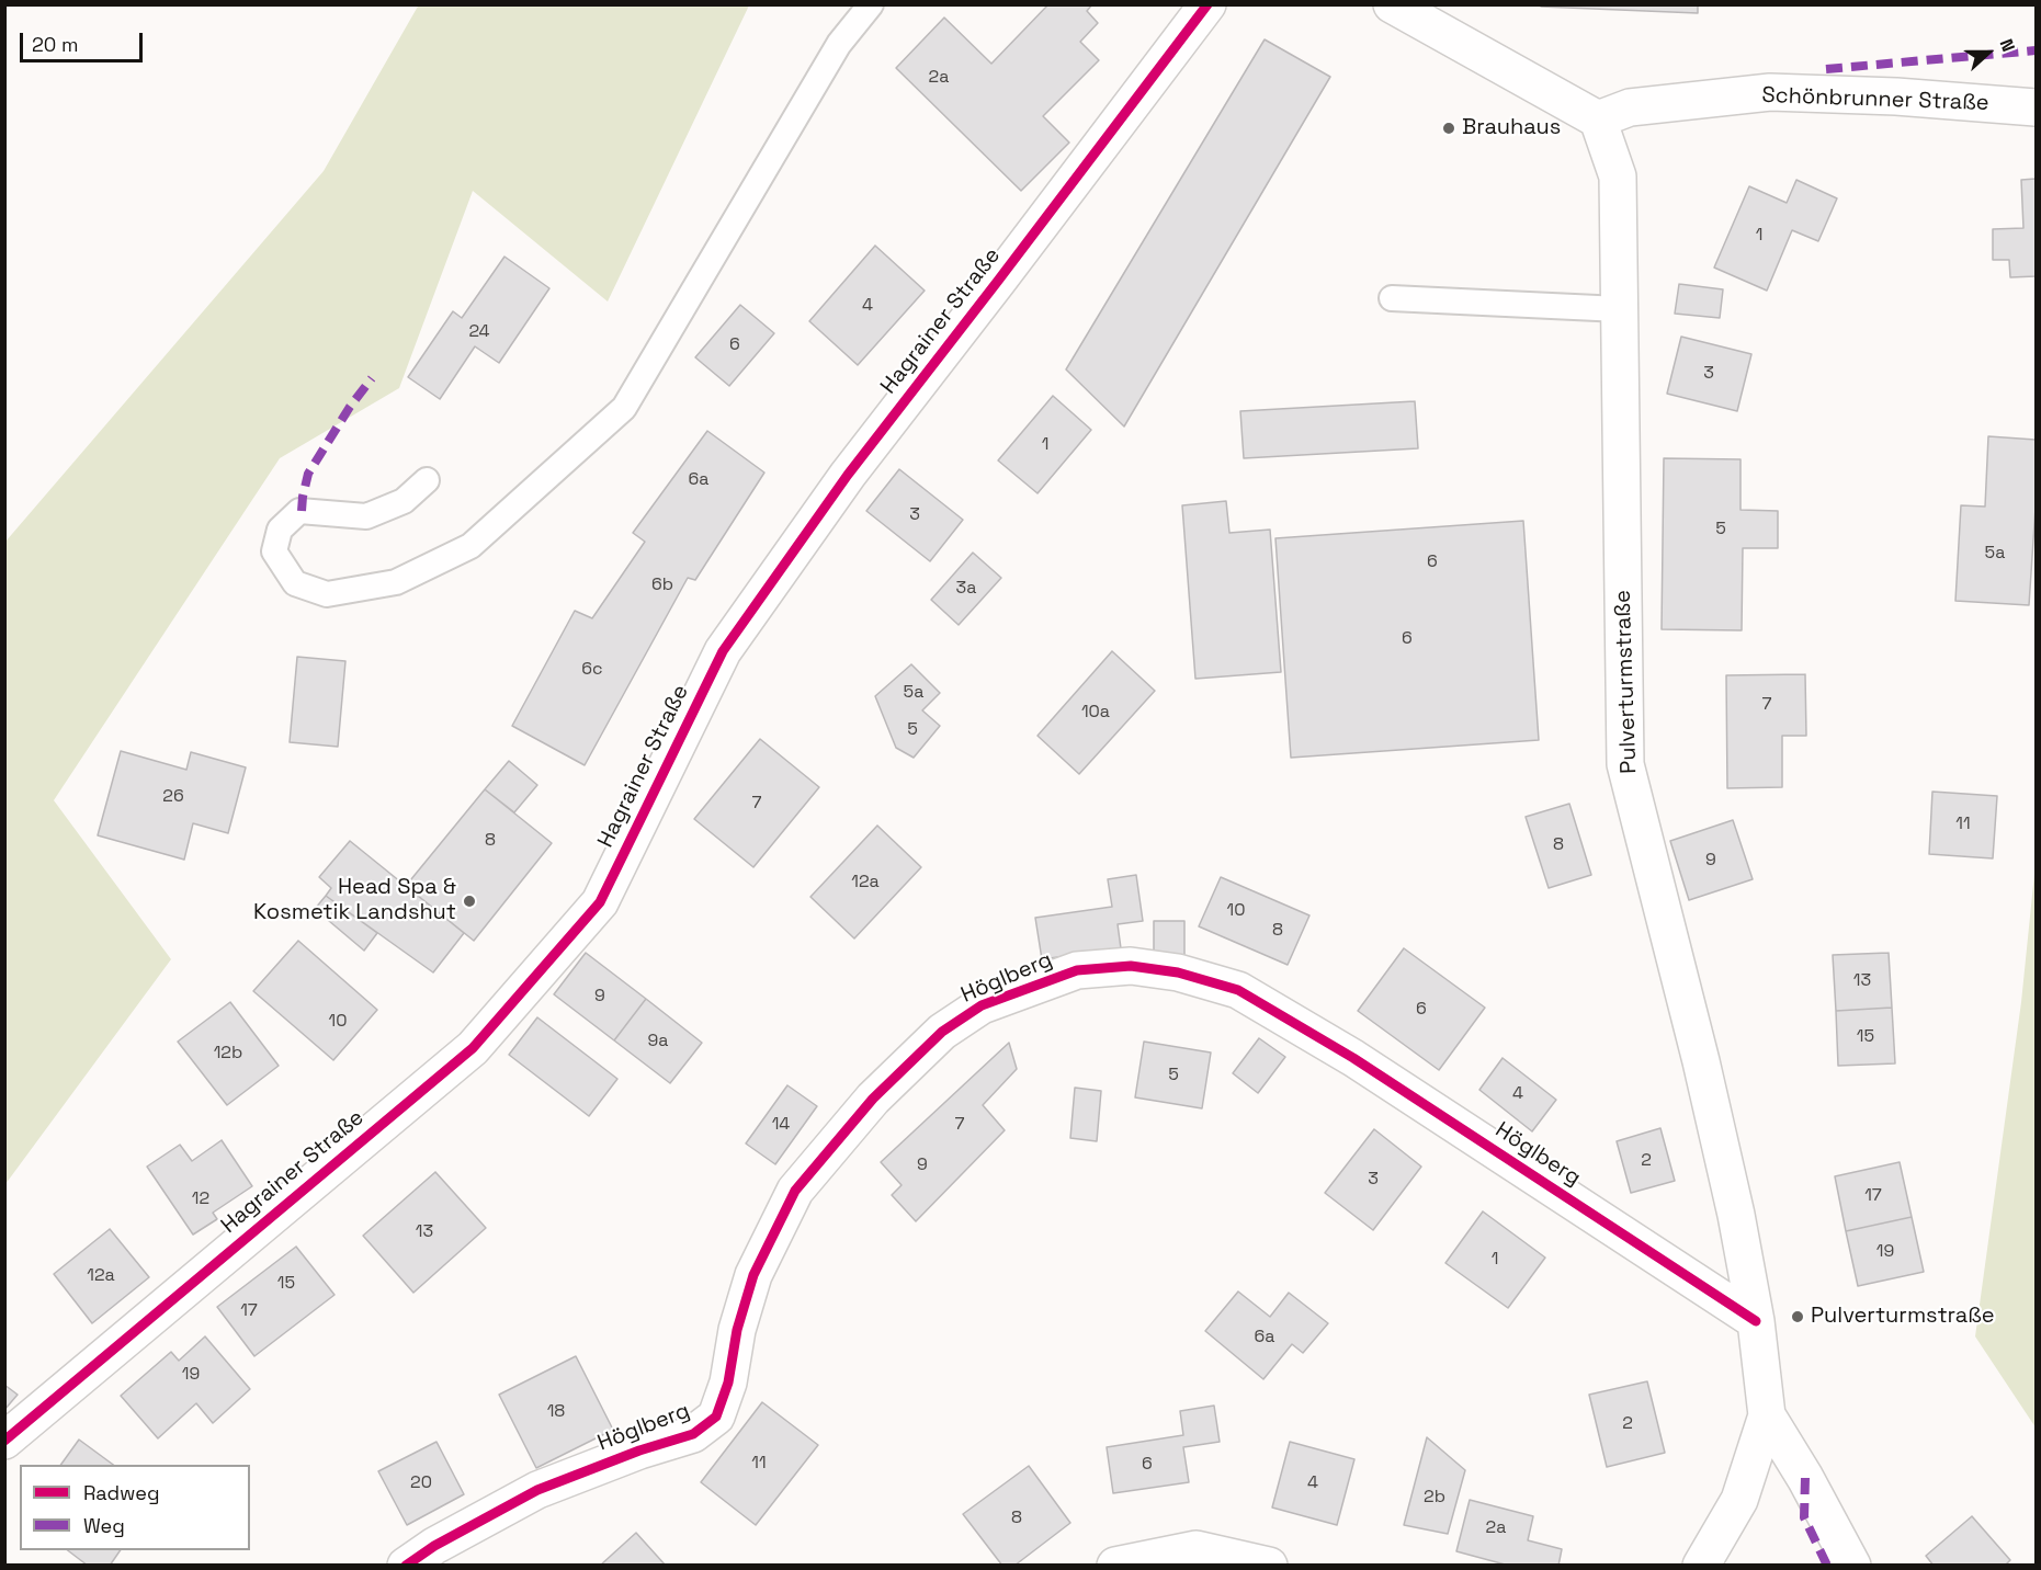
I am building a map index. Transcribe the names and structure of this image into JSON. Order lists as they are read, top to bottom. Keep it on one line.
{"streets":{"street":["Schönbrunner Straße","Hagrainer Straße","Pulverturmstraße","Höglberg"]},"crossings":[["Schönbrunner Straße","Pulverturmstraße"],["Pulverturmstraße","Höglberg"]],"places":["Brauhaus","Head Spa & Kosmetik Landshut","Pulverturmstraße"],"house_numbers":["2a","1","4","24","6","3","1","6a","3","5","5a","6","6b","3a","6","6c","5a","7","10a","5","26","7","11","8","8","9","12a","10","8","13","9","6","10","15","9a","12b","5","4","14","7","2","9","3","17","12","13","19","1","12a","15","17","6a","19","18","2","11","6","20","4","2b","8","2a"],"legend":["Radweg","Weg"],"scale_bar":"20 m","north":"right"}
